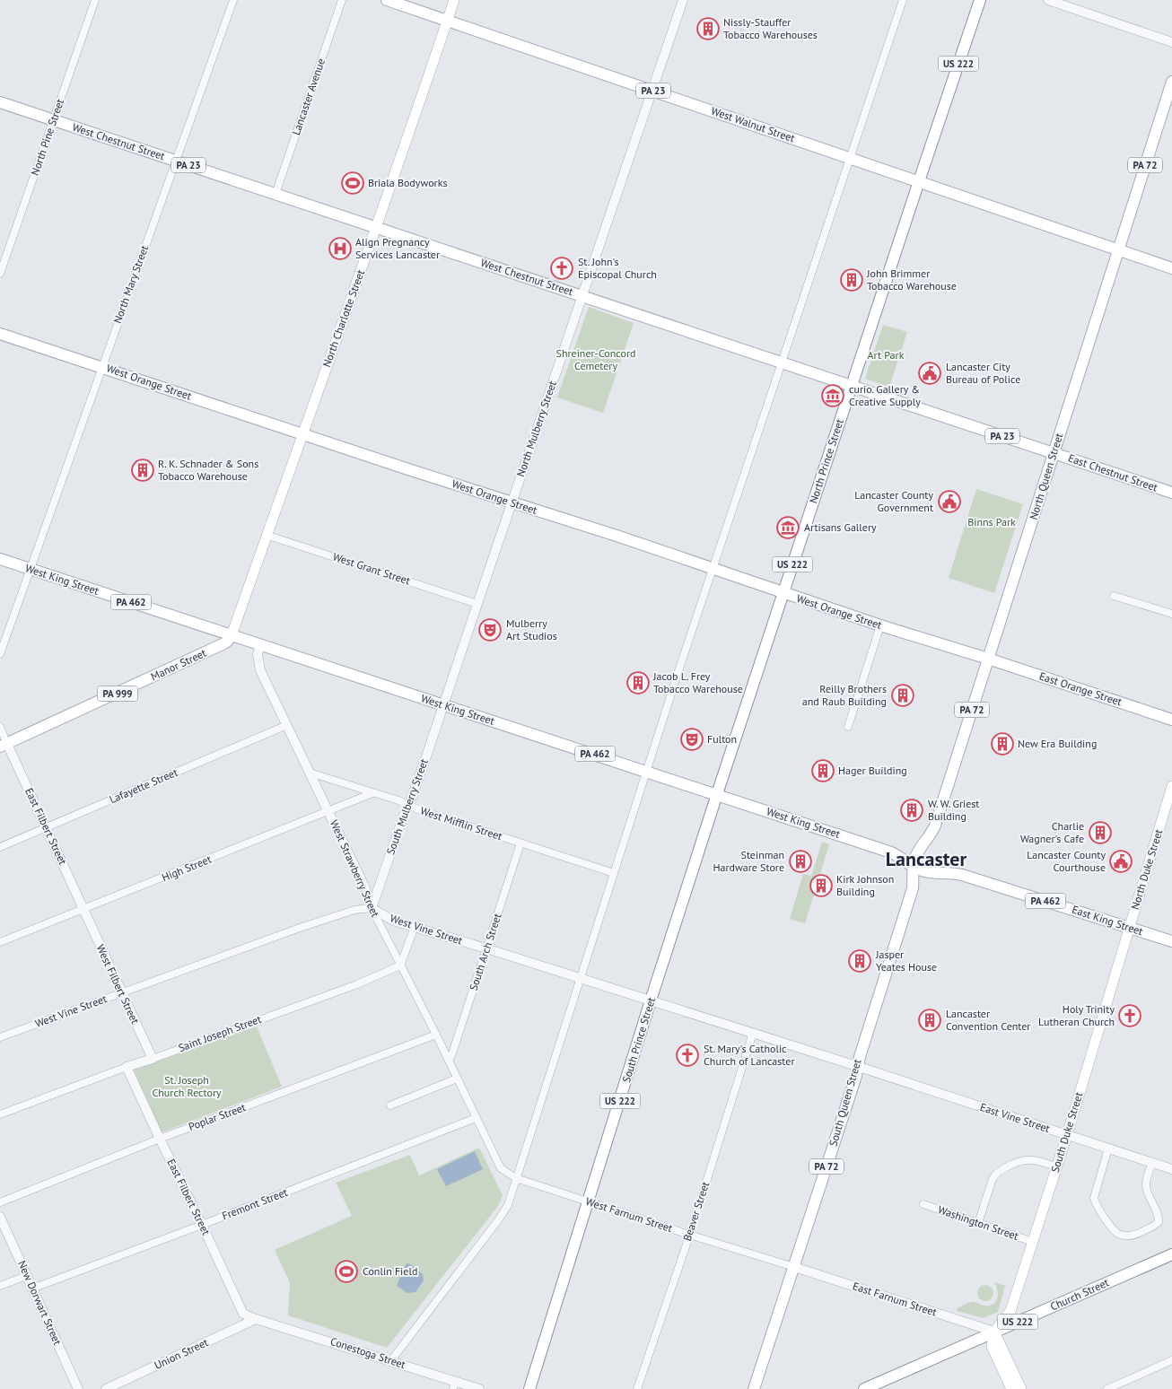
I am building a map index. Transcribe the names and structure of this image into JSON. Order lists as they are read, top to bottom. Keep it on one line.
{"streets":{"main road":["US 222","PA 23","West Walnut Street","West Chestnut Street","PA 72","North Charlotte Street","West Orange Street","North Prince Street","East Chestnut Street","North Queen Street","West King Street","PA 462","Manor Street","East Orange Street","PA 999","North Duke Street","East King Street","South Prince Street","South Queen Street","South Duke Street","Church Street"],"street":["Lancaster Avenue","North Pine Street","North Mary Street","North Mulberry Street","West Grant Street","Lafayette Street","South Mulberry Street","West Mifflin Street","East Filbert Street","High Street","West Strawberry Street","West Vine Street","South Arch Street","West Filbert Street","Saint Joseph Street","Poplar Street","East Vine Street","Fremont Street","Beaver Street","West Farnum Street","Washington Street","East Farnum Street","New Dorwart Street","Conestoga Street","Union Street"]},"crossings":[["PA 23","West Walnut Street"],["PA 23","North Queen Street"],["Lancaster Avenue","West Chestnut Street"],["West Walnut Street","North Charlotte Street"],["West Walnut Street","North Mulberry Street"],["West Walnut Street","North Prince Street"],["West Walnut Street","North Queen Street"],["North Pine Street","West Chestnut Street"],["West Chestnut Street","North Mary Street"],["West Chestnut Street","North Charlotte Street"],["West Chestnut Street","North Mulberry Street"],["West Chestnut Street","North Prince Street"],["West Chestnut Street","East Chestnut Street"],["West Chestnut Street","North Queen Street"],["North Mary Street","West Orange Street"],["North Mary Street","West King Street"],["North Charlotte Street","West Orange Street"],["North Charlotte Street","West Grant Street"],["North Charlotte Street","West King Street"],["North Charlotte Street","Manor Street"],["West Orange Street","North Mulberry Street"],["West Orange Street","North Prince Street"],["West Orange Street","North Queen Street"],["West Orange Street","East Orange Street"],["North Mulberry Street","West Grant Street"],["North Mulberry Street","West King Street"],["North Mulberry Street","South Mulberry Street"],["North Prince Street","West King Street"],["North Prince Street","South Prince Street"],["East Chestnut Street","North Queen Street"],["North Queen Street","West King Street"],["North Queen Street","East Orange Street"],["North Queen Street","East King Street"],["North Queen Street","South Queen Street"],["West King Street","Manor Street"],["West King Street","South Mulberry Street"],["West King Street","West Strawberry Street"],["West King Street","East King Street"],["West King Street","South Prince Street"],["West King Street","South Queen Street"],["Manor Street","East Filbert Street"],["Lafayette Street","East Filbert Street"],["Lafayette Street","West Strawberry Street"],["South Mulberry Street","West Mifflin Street"],["South Mulberry Street","West Strawberry Street"],["South Mulberry Street","West Vine Street"],["West Mifflin Street","High Street"],["West Mifflin Street","West Strawberry Street"],["West Mifflin Street","South Arch Street"],["East Filbert Street","High Street"],["East Filbert Street","West Filbert Street"],["East Filbert Street","Saint Joseph Street"],["East Filbert Street","Poplar Street"],["East Filbert Street","Fremont Street"],["East Filbert Street","Conestoga Street"],["East Filbert Street","Union Street"],["High Street","West Strawberry Street"],["High Street","West Filbert Street"],["West Strawberry Street","West Vine Street"],["West Strawberry Street","South Arch Street"],["West Strawberry Street","Saint Joseph Street"],["West Strawberry Street","Poplar Street"],["West Strawberry Street","Fremont Street"],["West Strawberry Street","West Farnum Street"],["North Duke Street","East King Street"],["North Duke Street","South Duke Street"],["East King Street","South Queen Street"],["East King Street","South Duke Street"],["West Vine Street","South Arch Street"],["West Vine Street","West Filbert Street"],["West Vine Street","South Prince Street"],["West Vine Street","South Queen Street"],["West Vine Street","East Vine Street"],["West Vine Street","Beaver Street"],["West Filbert Street","Saint Joseph Street"],["South Prince Street","West Farnum Street"],["South Queen Street","East Vine Street"],["South Queen Street","West Farnum Street"],["South Queen Street","East Farnum Street"],["East Vine Street","South Duke Street"],["South Duke Street","Washington Street"],["South Duke Street","Church Street"],["South Duke Street","East Farnum Street"],["Fremont Street","New Dorwart Street"],["Beaver Street","West Farnum Street"],["West Farnum Street","East Farnum Street"],["Church Street","East Farnum Street"],["Conestoga Street","Union Street"]],"districts":["Lancaster"],"parks":["Shreiner-Concord Cemetery","Art Park","Binns Park","St. Joseph Church Rectory"],"places":{"building":["Nissly-Stauffer Tobacco Warehouses","John Brimmer Tobacco Warehouse","R. K. Schnader & Sons Tobacco Warehouse","Jacob L. Frey Tobacco Warehouse","Reilly Brothers and Raub Building","New Era Building","Hager Building","W. W. Griest Building","Charlie Wagner's Cafe","Steinman Hardware Store","Kirk Johnson Building","Jasper Yeates House","Lancaster Convention Center"],"sports":["Briala Bodyworks","Conlin Field"],"hospital":["Align Pregnancy Services Lancaster"],"church":["St. John's Episcopal Church","Holy Trinity Lutheran Church","St. Mary's Catholic Church of Lancaster"],"public building":["Lancaster City Bureau of Police","Lancaster County Government","Lancaster County Courthouse"],"museum":["curio. Gallery & Creative Supply","Artisans Gallery"],"theatre":["Mulberry Art Studios","Fulton"]}}
